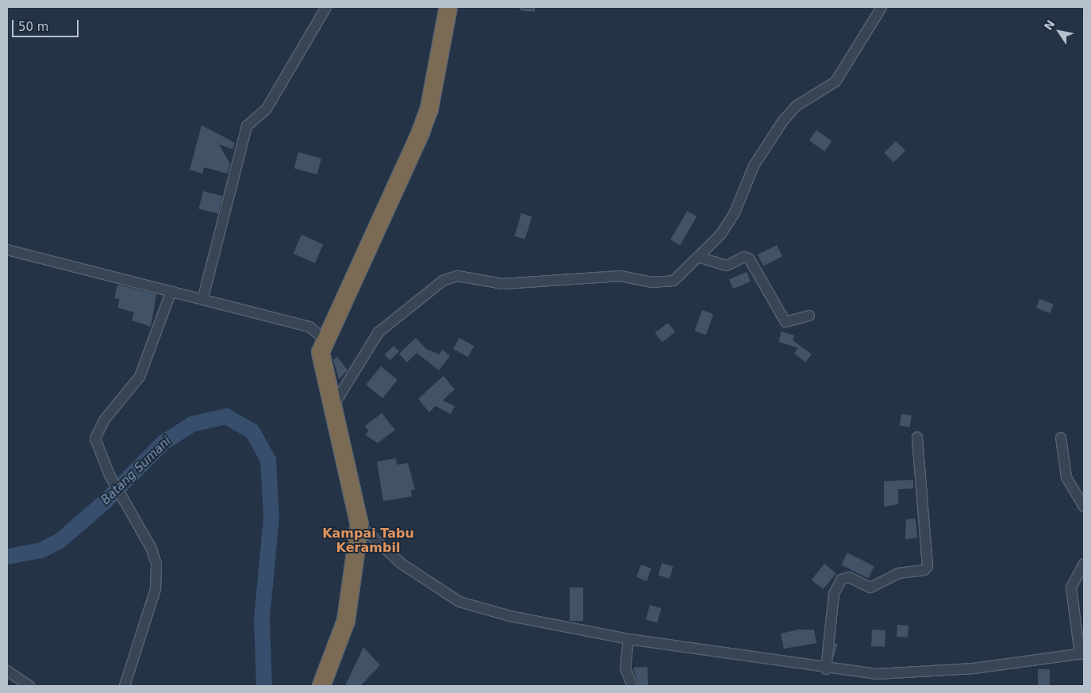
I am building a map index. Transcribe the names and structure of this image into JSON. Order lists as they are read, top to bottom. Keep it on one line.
{"districts":["Kampai Tabu Kerambil"],"water":["Batang Sumani"],"scale_bar":"50 m","north":"top left"}
